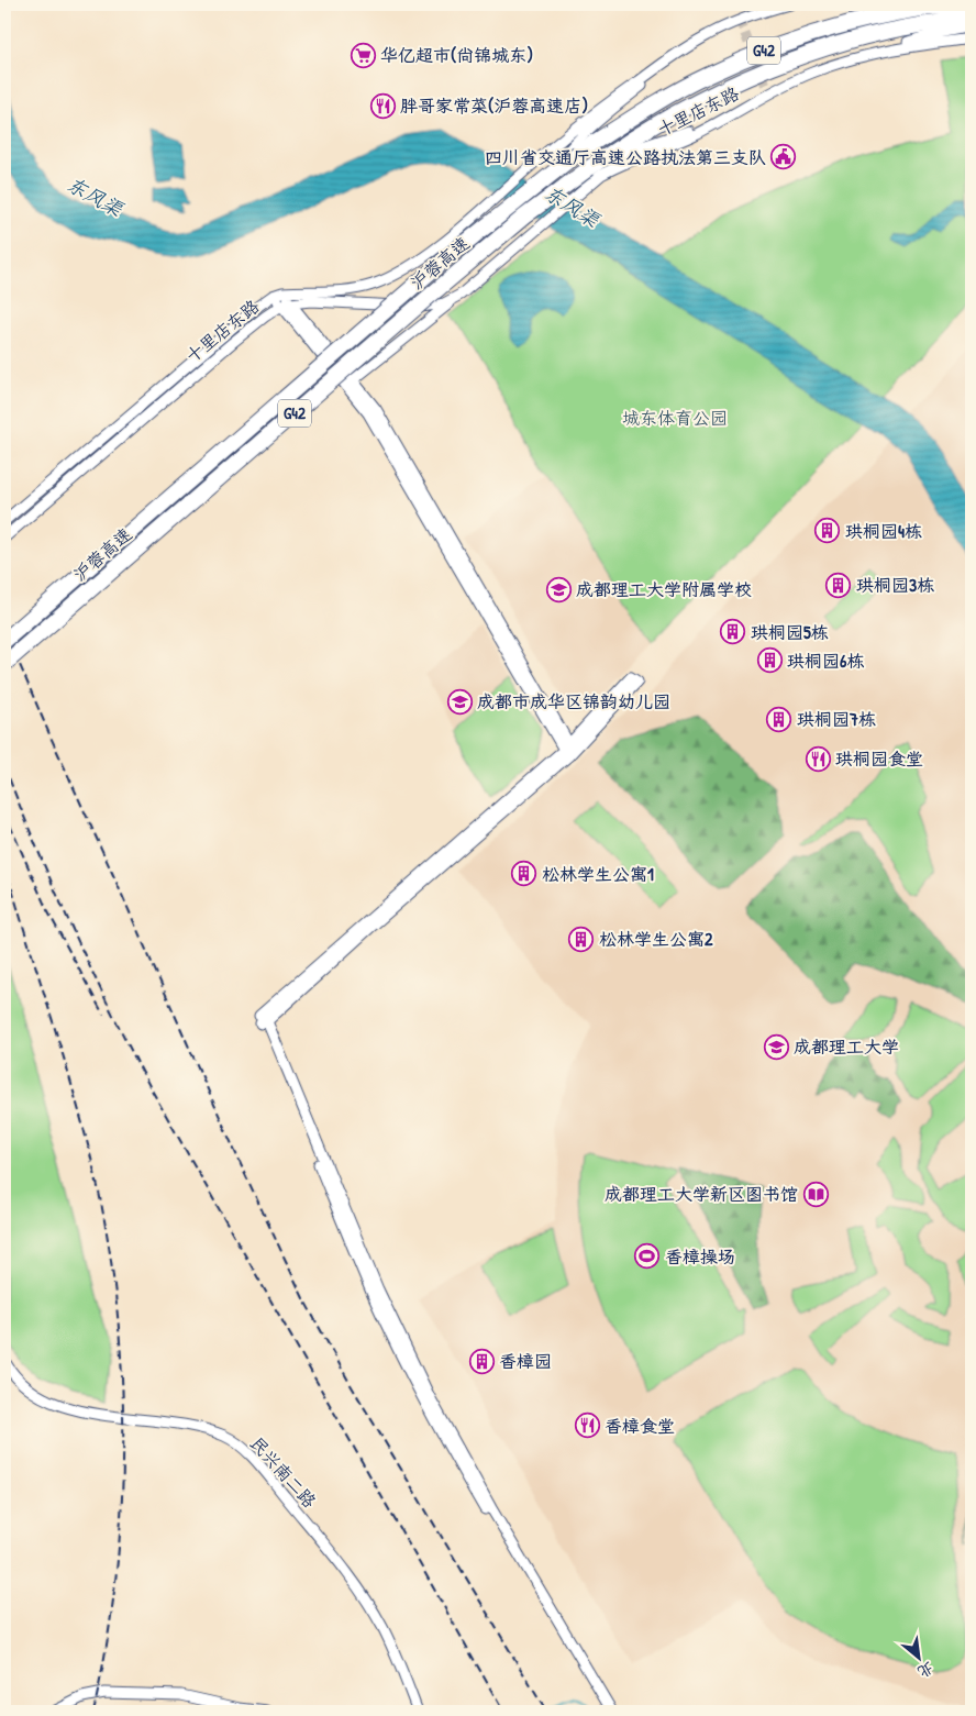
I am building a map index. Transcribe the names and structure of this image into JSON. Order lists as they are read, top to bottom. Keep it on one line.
{"streets":{"highway":["G42","沪蓉高速"],"street":["十里店东路","民兴南二路"]},"water":["东风渠"],"parks":["城东体育公园"],"places":{"supermarket":["华亿超市(尚锦城东)"],"restaurant":["胖哥家常菜(沪蓉高速店)","珙桐园食堂","香樟食堂"],"public building":["四川省交通厅高速公路执法第三支队"],"building":["珙桐园4栋","珙桐园3栋","珙桐园5栋","珙桐园6栋","珙桐园7栋","松林学生公寓1","松林学生公寓2","香樟园"],"school or university":["成都理工大学附属学校","成都市成华区锦韵幼儿园","成都理工大学"],"library":["成都理工大学新区图书馆"],"sports":["香樟操场"]},"north":"bottom right"}
